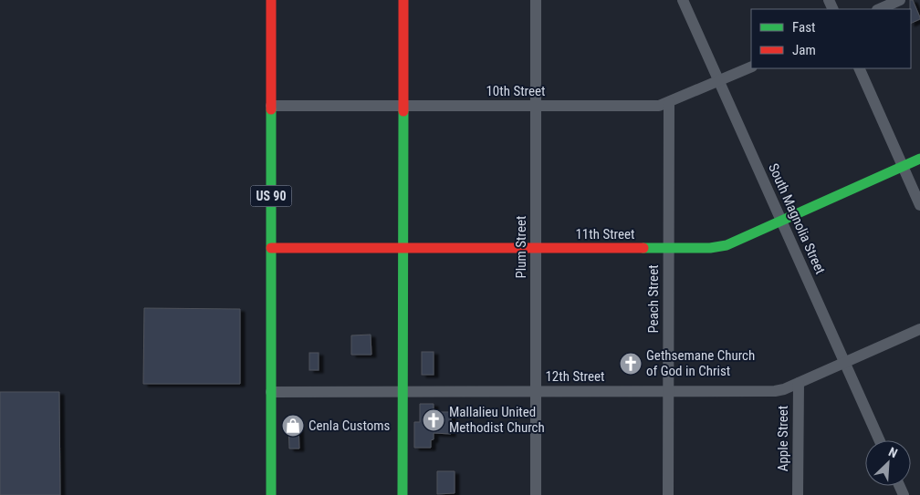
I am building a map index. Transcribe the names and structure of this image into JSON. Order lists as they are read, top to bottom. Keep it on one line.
{"streets":{"main road":["US 90","11th Street"],"street":["10th Street","South Magnolia Street","Plum Street","Peach Street","12th Street","Apple Street"]},"crossings":[["10th Street","US 90"],["10th Street","South Magnolia Street"],["10th Street","Plum Street"],["10th Street","Peach Street"],["US 90","11th Street"],["US 90","12th Street"],["South Magnolia Street","11th Street"],["South Magnolia Street","12th Street"],["11th Street","Plum Street"],["11th Street","Peach Street"],["Plum Street","12th Street"],["Peach Street","12th Street"],["12th Street","Apple Street"]],"places":{"church":["Gethsemane Church of God in Christ","Mallalieu United Methodist Church"],"shop":["Cenla Customs"]},"legend":["Fast","Jam"],"north":"top right"}
